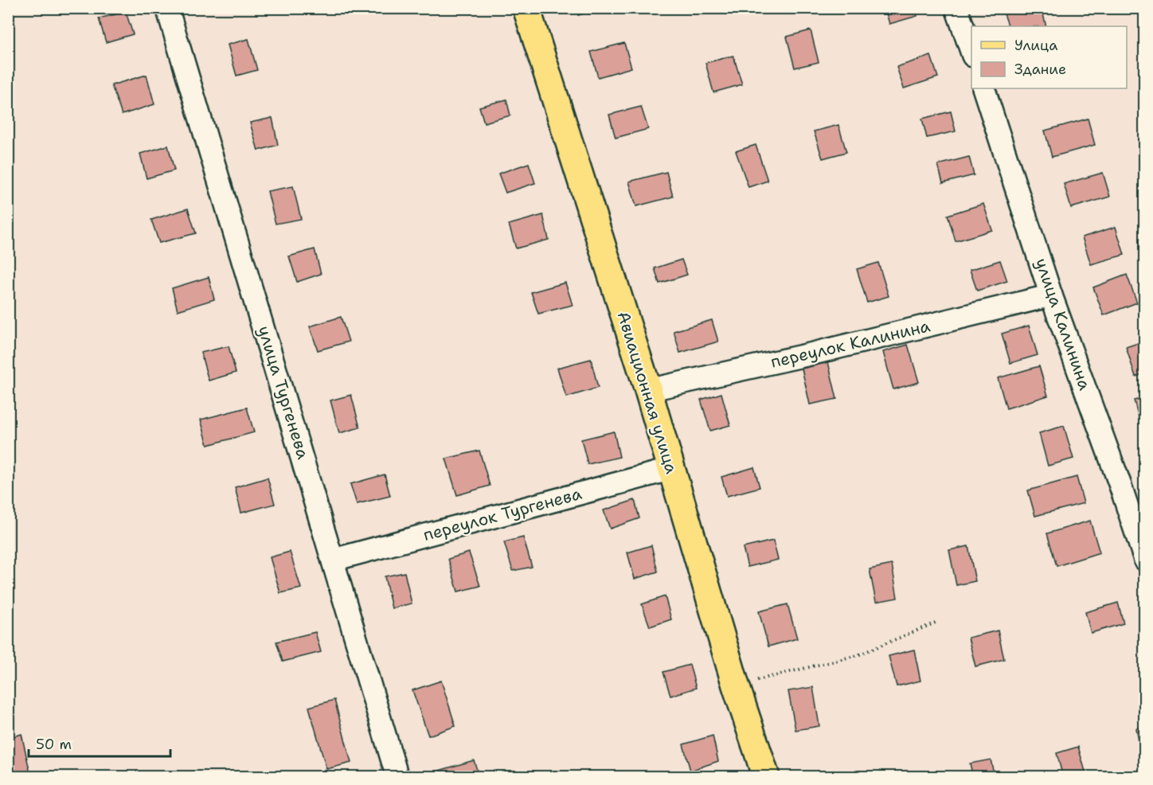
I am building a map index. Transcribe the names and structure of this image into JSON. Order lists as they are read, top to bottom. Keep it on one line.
{"streets":{"main road":["Авиационная улица"],"street":["улица Калинина","переулок Калинина","улица Тургенева","переулок Тургенева"]},"crossings":[["улица Калинина","переулок Калинина"],["переулок Калинина","Авиационная улица"],["улица Тургенева","переулок Тургенева"],["Авиационная улица","переулок Тургенева"]],"legend":["Улица","Здание"],"scale_bar":"50 m"}
